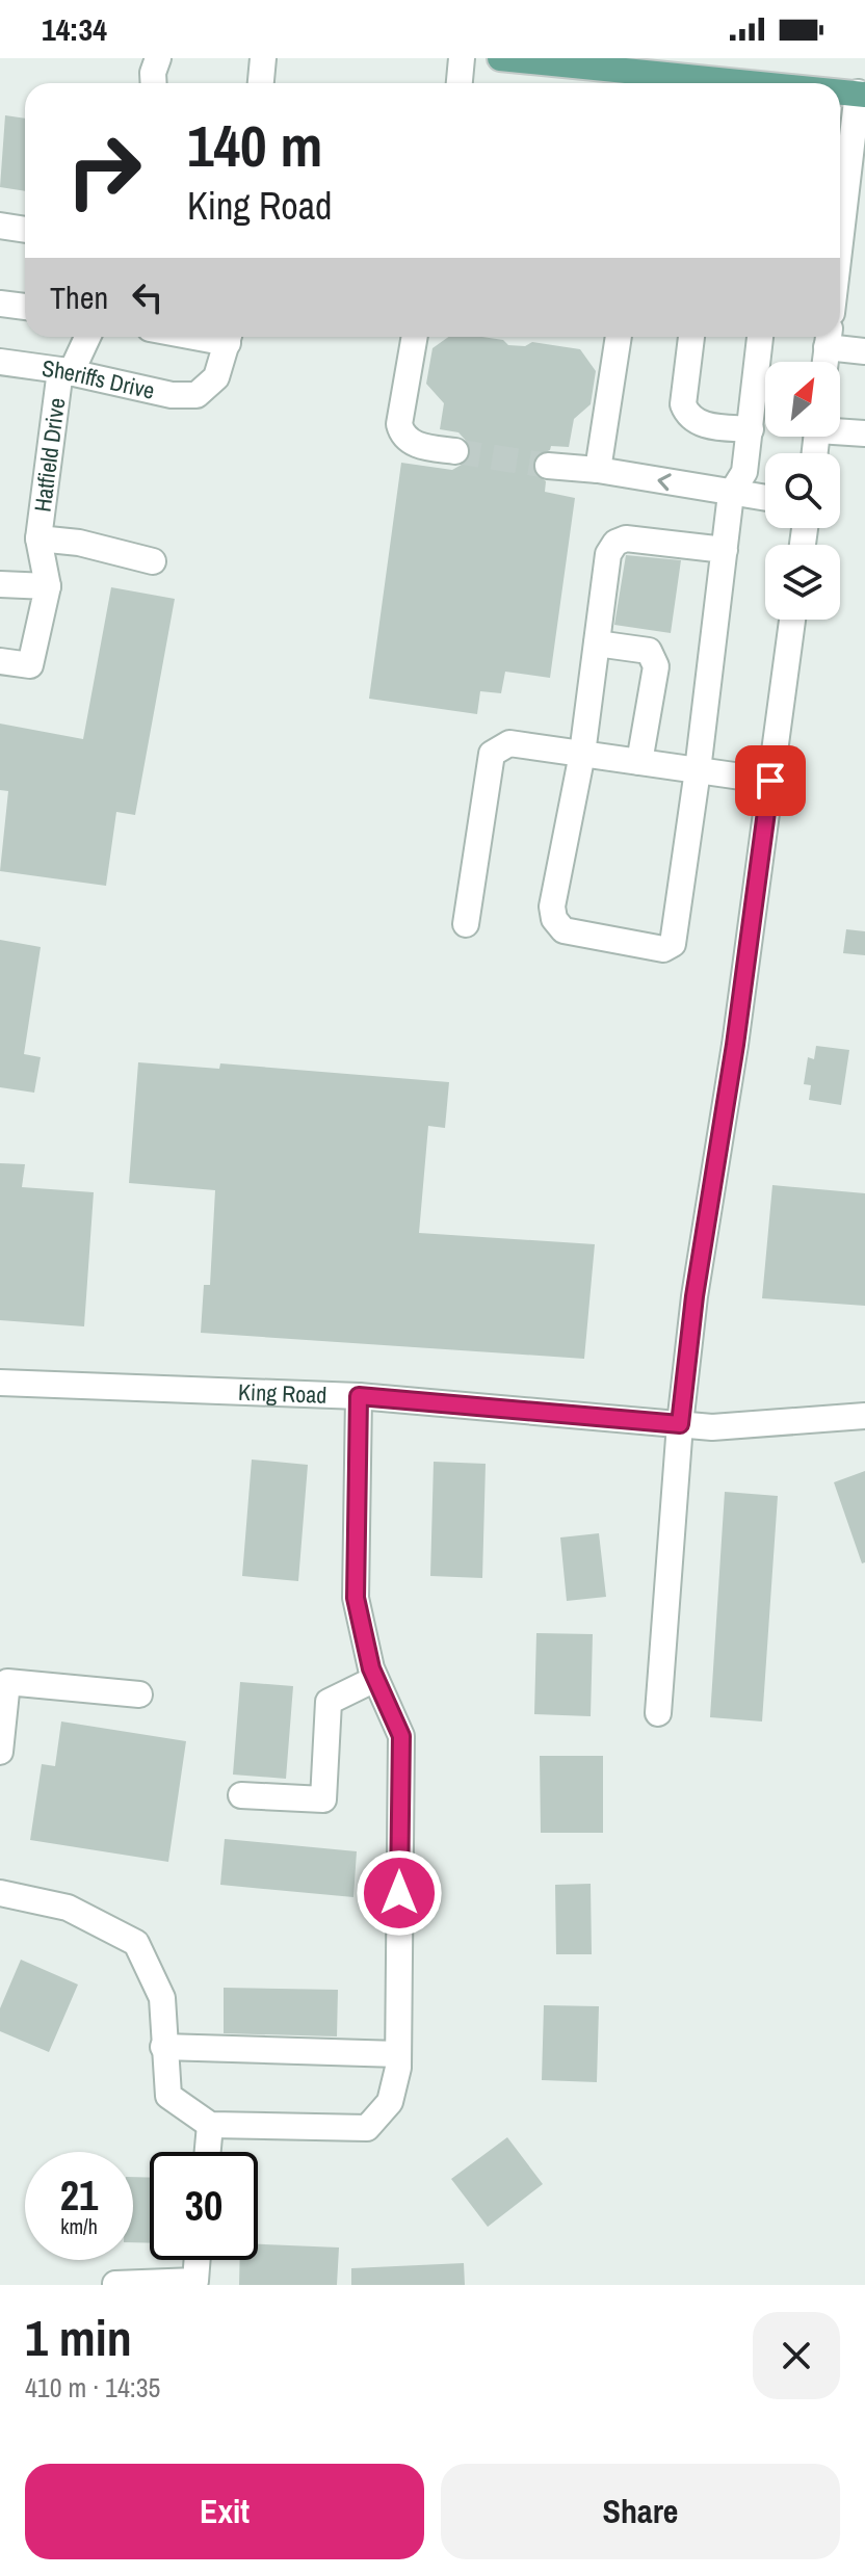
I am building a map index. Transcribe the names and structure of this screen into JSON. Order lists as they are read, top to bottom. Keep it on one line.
{"streets":{"street":["Sheriffs Drive","Hatfield Drive","King Road"]},"crossings":[["Sheriffs Drive","Hatfield Drive"]],"north":"top right","page":{"status":"14:34","turn":["140 m","King Road"],"then":"Then","speed":"21 km/h","limit":"30","heading":["1 min","410 m · 14:35"],"buttons":["Exit","Share"]}}
